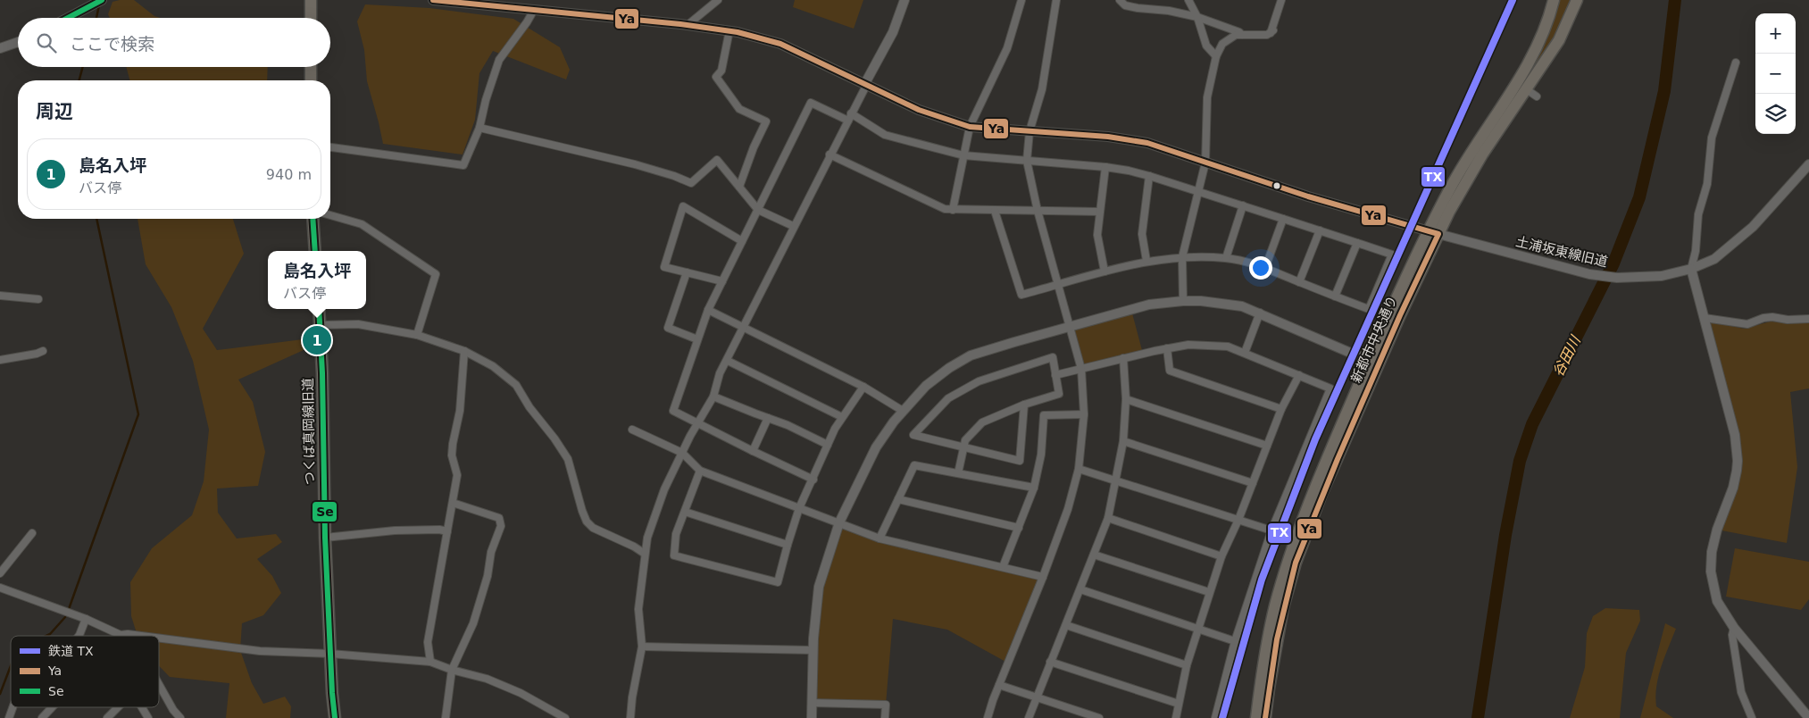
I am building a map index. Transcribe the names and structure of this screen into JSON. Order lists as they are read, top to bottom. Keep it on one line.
{"streets":{"main road":["新都市中央通り","つくば真岡線旧道"],"street":["土浦坂東線旧道"]},"crossings":[["土浦坂東線旧道","新都市中央通り"]],"water":["谷田川"],"lines":["rail line TX","transit line Ya","transit line Se"],"legend":["鉄道 TX","Ya","Se"],"page":{"map_buttons":["+","−"],"search":"ここで検索","heading":"周辺","list":[{"mark":"1","name":"島名入坪","note":"バス停","value":"940 m"}],"popup":["島名入坪","バス停"],"pins":"1"}}
